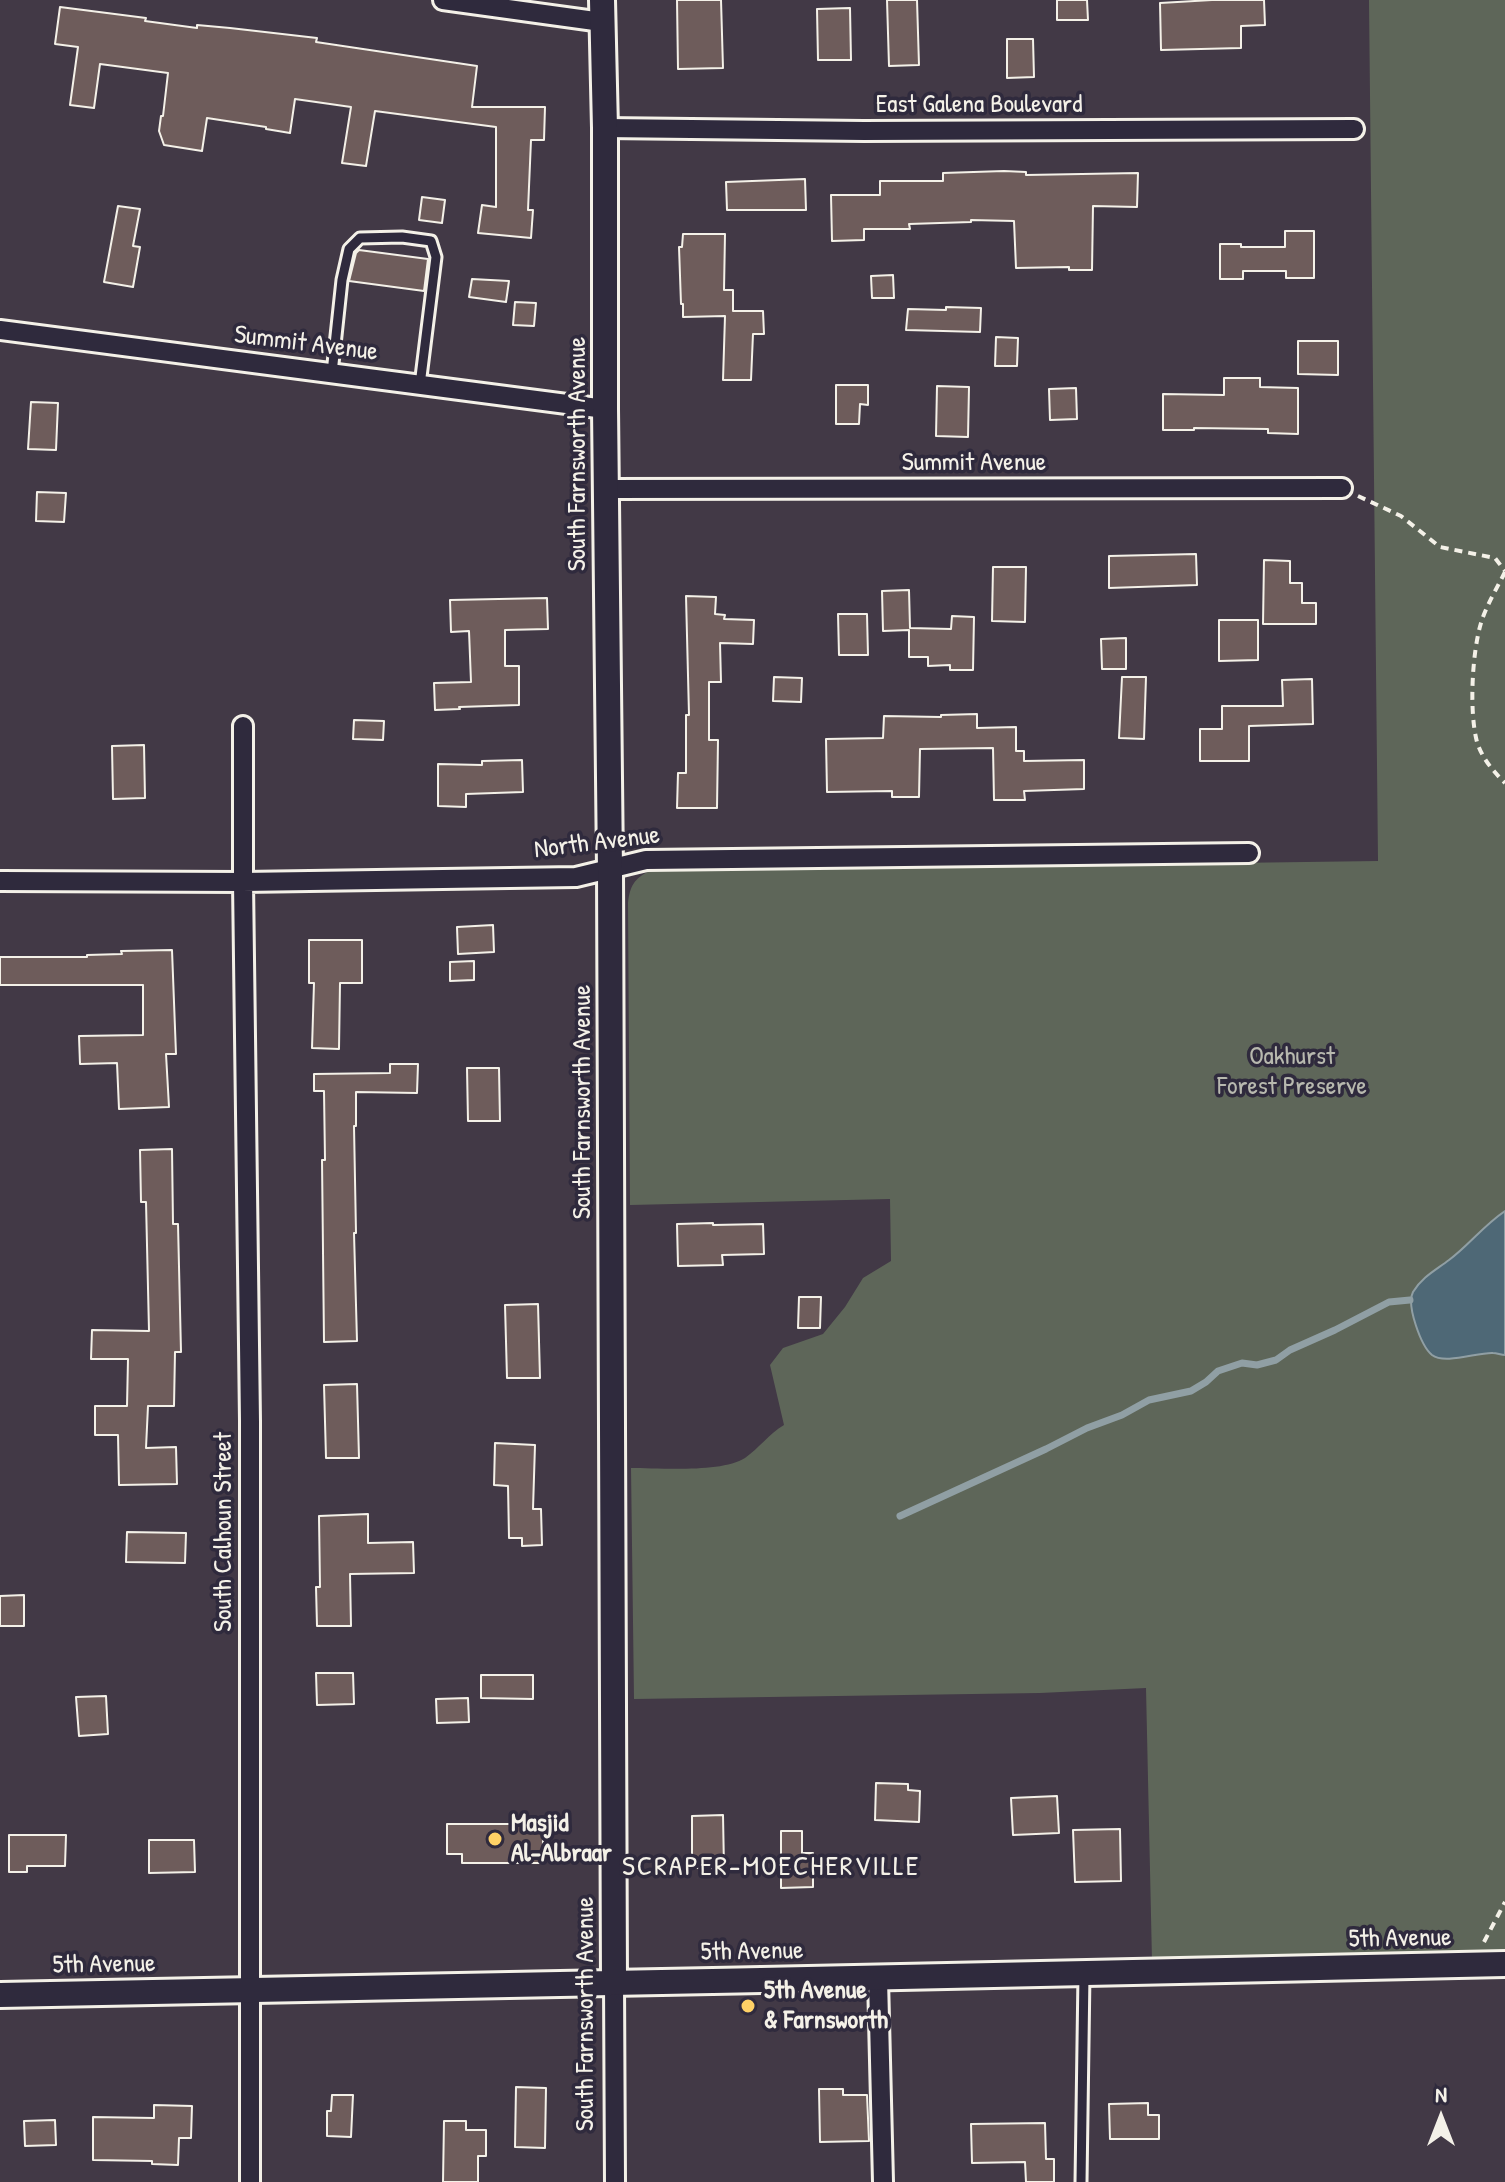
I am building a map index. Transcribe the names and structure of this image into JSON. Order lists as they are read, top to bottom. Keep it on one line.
{"streets":{"street":["East Galena Boulevard","Summit Avenue","South Farnsworth Avenue","North Avenue","South Calhoun Street","5th Avenue"]},"crossings":[["East Galena Boulevard","South Farnsworth Avenue"],["Summit Avenue","South Farnsworth Avenue"],["South Farnsworth Avenue","North Avenue"],["South Farnsworth Avenue","5th Avenue"],["North Avenue","South Calhoun Street"],["South Calhoun Street","5th Avenue"]],"districts":["SCRAPER-MOECHERVILLE"],"parks":["Oakhurst Forest Preserve"],"places":["Masjid Al-Albraar","5th Avenue & Farnsworth"],"north":"top"}
